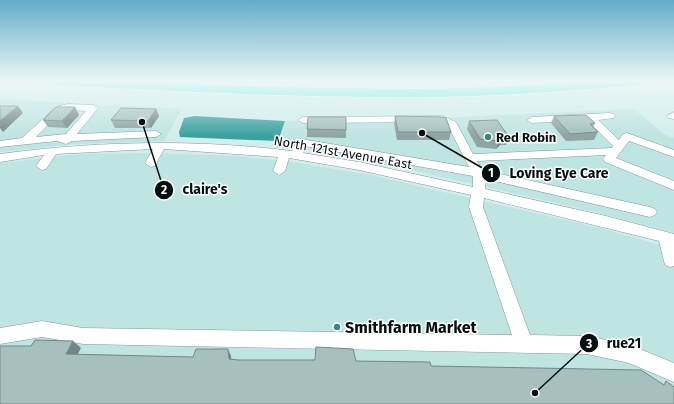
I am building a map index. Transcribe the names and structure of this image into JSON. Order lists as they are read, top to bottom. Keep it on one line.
{"streets":{"street":["North 121st Avenue East"]},"places":["claire's","Loving Eye Care","Red Robin","Smithfarm Market","rue21"]}
